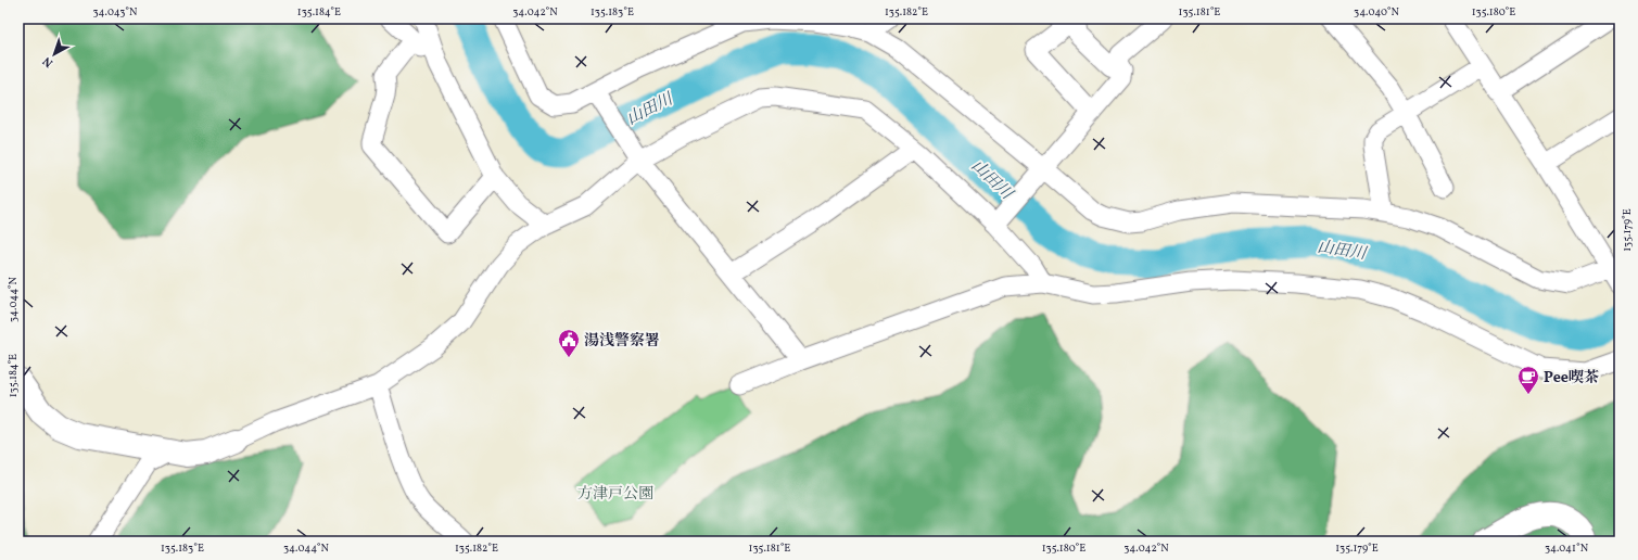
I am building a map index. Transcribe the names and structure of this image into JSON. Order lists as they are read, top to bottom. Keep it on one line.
{"water":["山田川"],"parks":["方津戸公園"],"places":{"public building":["湯浅警察署"],"cafe":["Pee喫茶"]},"north":"bottom left","coordinates":["34.043°N","135.184°E","34.042°N","135.183°E","135.182°E","135.181°E","34.040°N","135.180°E","135.179°E","34.044°N","34.041°N"]}
